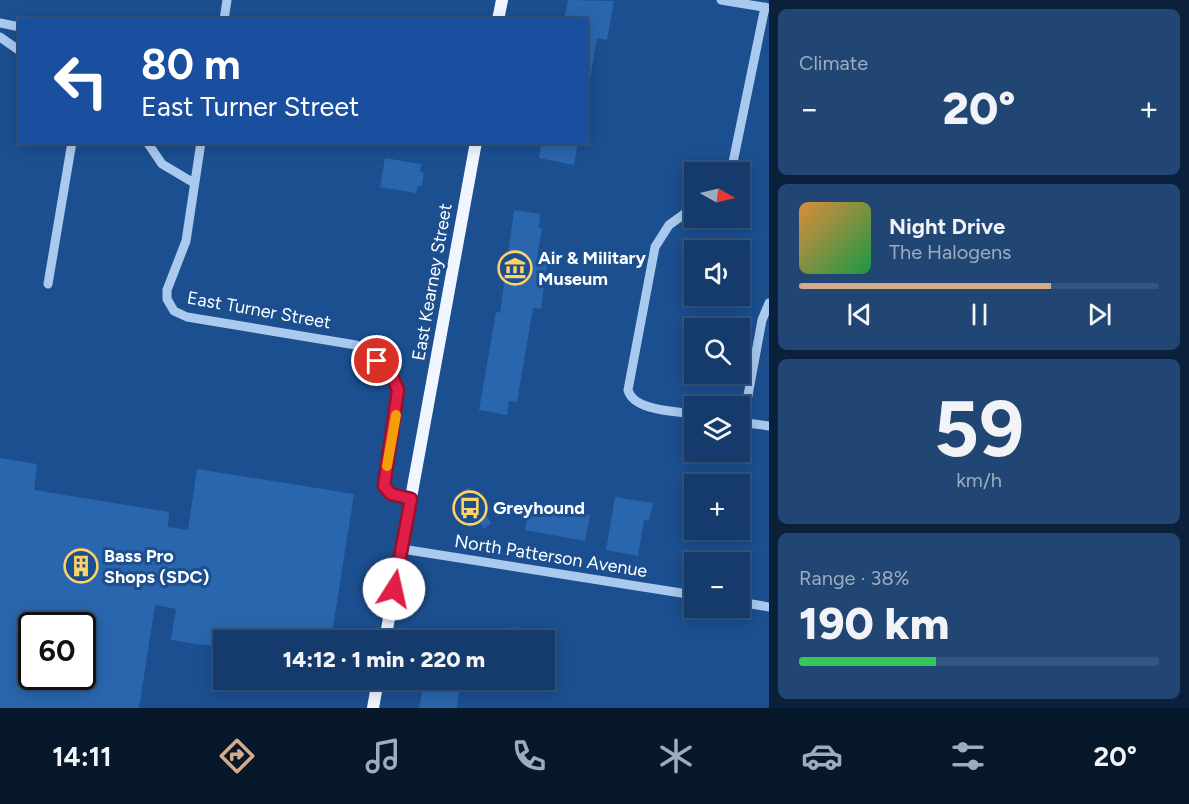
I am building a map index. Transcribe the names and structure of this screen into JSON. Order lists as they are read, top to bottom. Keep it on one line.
{"streets":{"main road":["East Kearney Street"],"street":["East Turner Street","North Patterson Avenue"]},"crossings":[["East Kearney Street","East Turner Street"],["East Kearney Street","North Patterson Avenue"]],"places":{"museum":["Air & Military Museum"],"bus stop":["Greyhound"],"building":["Bass Pro Shops (SDC)"]},"north":"right","page":{"tile":["Climate",["59","km/h"],["Range · 38%","190 km"]],"turn":["80 m","East Turner Street"],"heat":["−","20°","+"],"map_buttons":["+","−"],"song":["Night Drive","The Halogens"],"limit":"60","trip":"14:12 · 1 min · 220 m","tabs":["14:11","20°"]}}
